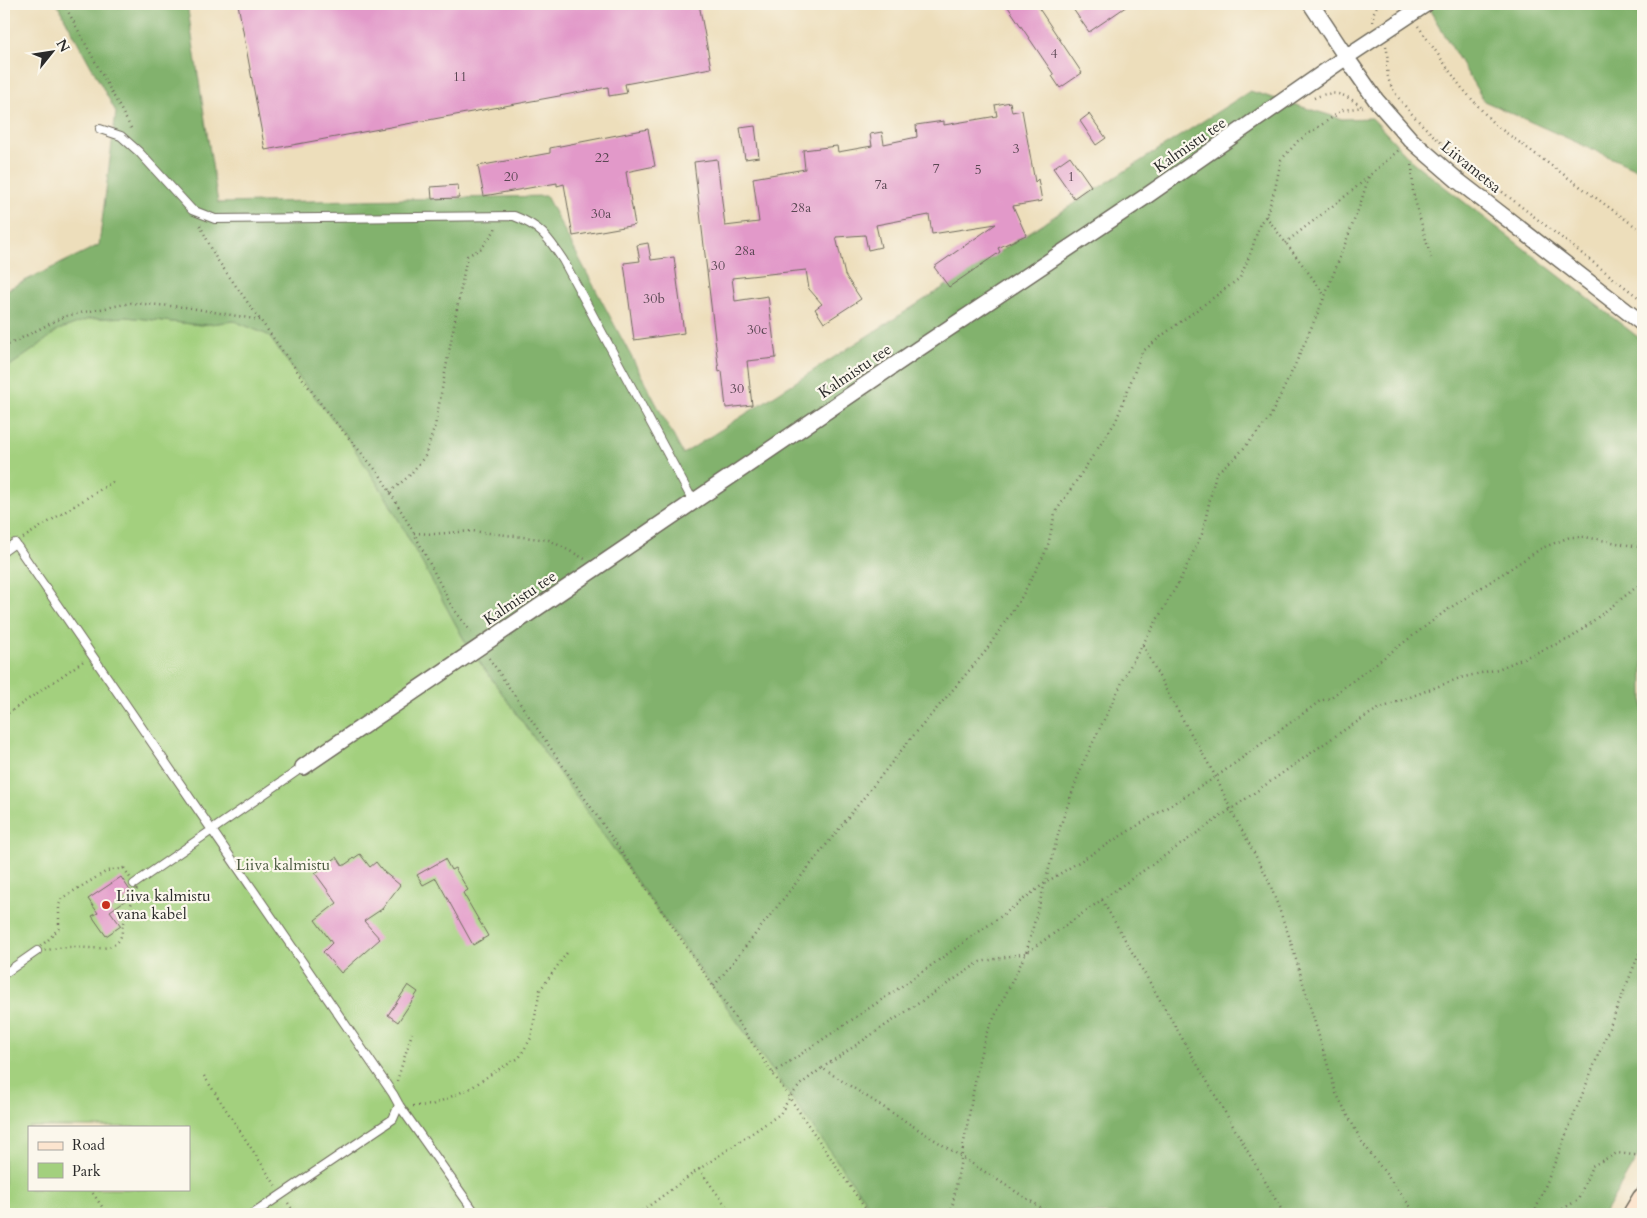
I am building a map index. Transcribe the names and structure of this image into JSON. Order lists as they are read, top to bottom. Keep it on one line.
{"streets":{"street":["Kalmistu tee","Liivametsa"]},"crossings":[["Kalmistu tee","Liivametsa"]],"parks":["Liiva kalmistu"],"places":["Liiva kalmistu vana kabel"],"house_numbers":["4","11","3","22","7","5","20","1","7a","28a","30a","28a","30","30b","30c","30"],"legend":["Road","Park"],"north":"top right"}
